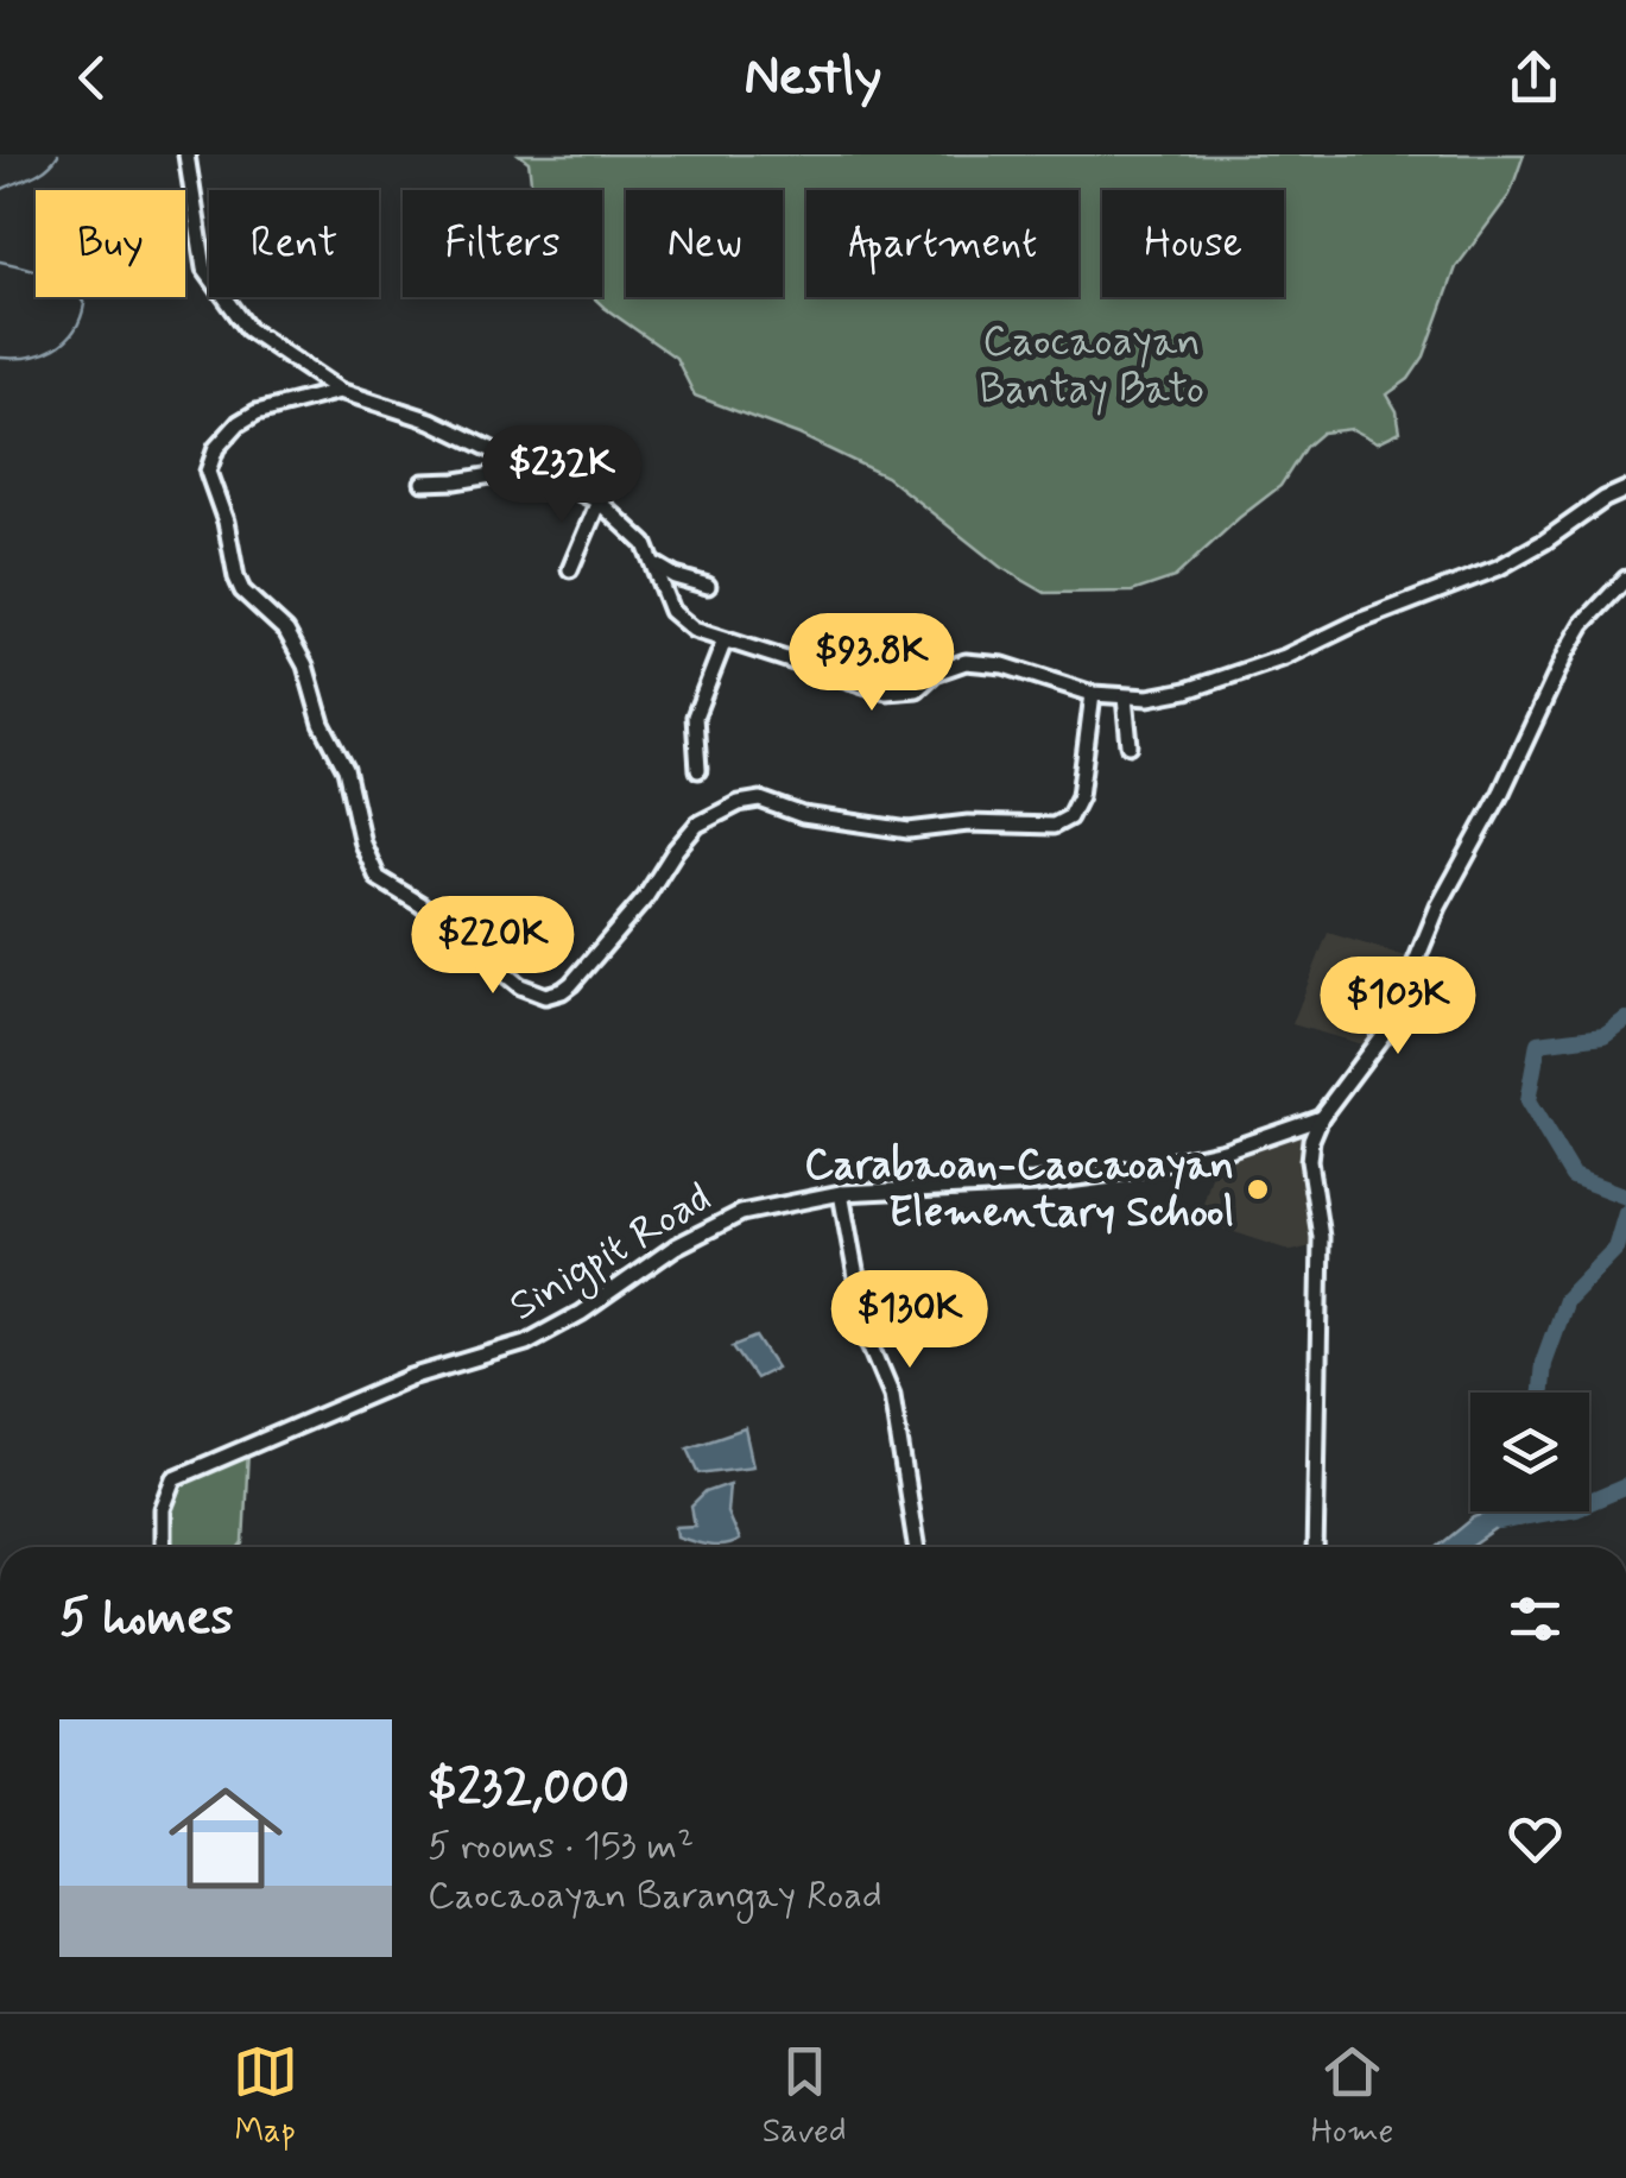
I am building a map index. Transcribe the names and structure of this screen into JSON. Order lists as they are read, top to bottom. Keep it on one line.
{"streets":{"street":["Sinigpit Road"]},"parks":["Caocaoayan Bantay Bato"],"places":["Carabaoan-Caocaoayan Elementary School"],"page":{"header":"Nestly","chip":["Buy","Rent","Filters","New","Apartment","House"],"price":["$232K","$93.8K","$220K","$103K","$130K"],"heading":"5 homes","list":[{"name":"$232,000","note":"5 rooms · 153 m² · Caocaoayan Barangay Road"}],"tabs":["Map","Saved","Home"]}}
